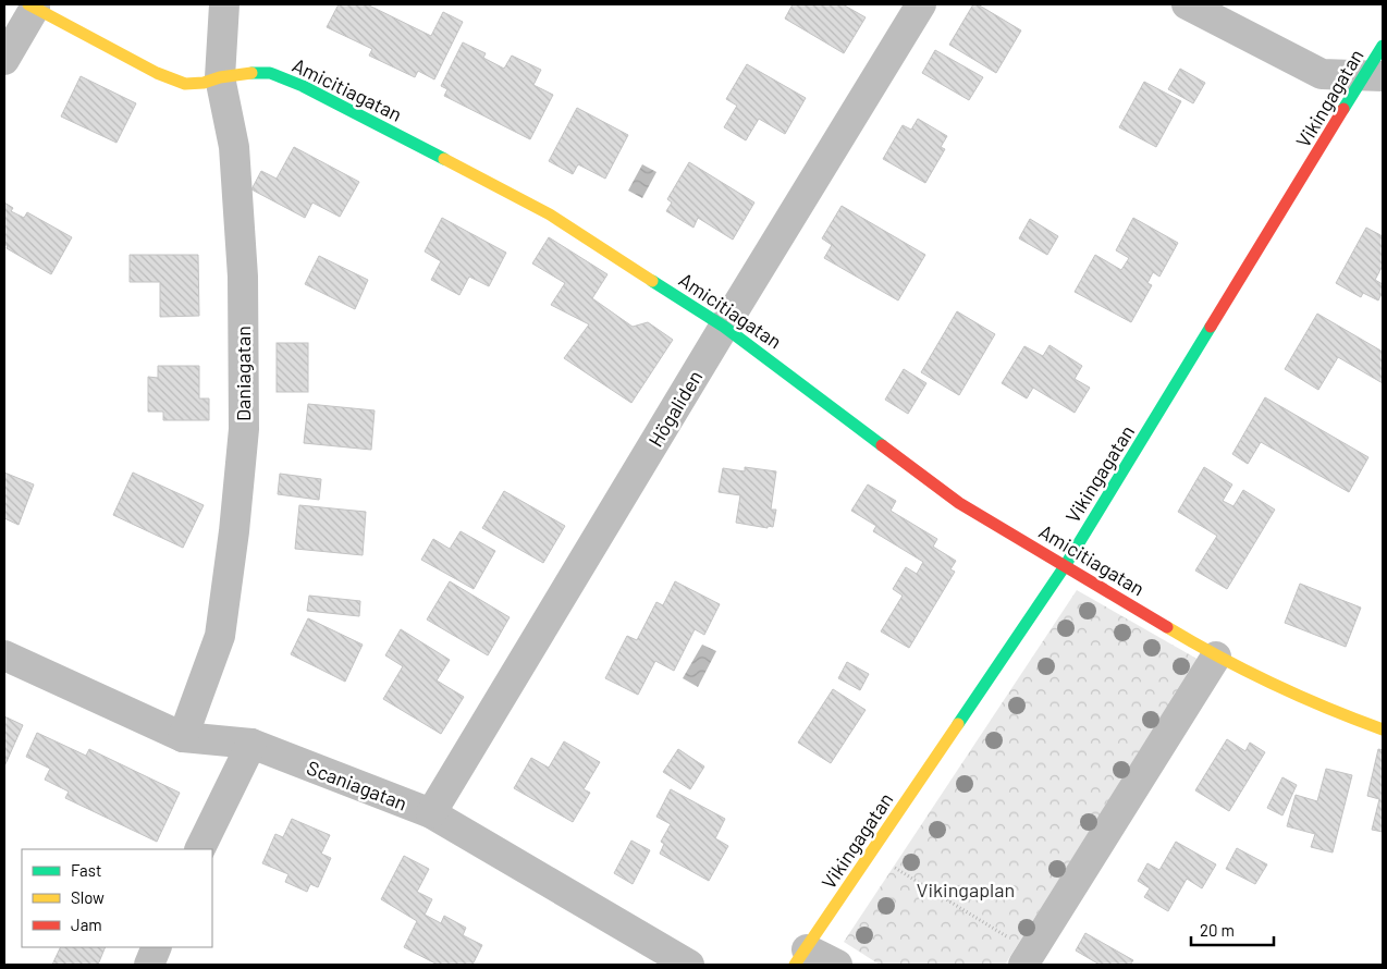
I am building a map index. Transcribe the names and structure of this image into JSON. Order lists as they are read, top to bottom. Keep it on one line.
{"streets":{"street":["Amicitiagatan","Vikingagatan","Daniagatan","Högaliden","Scaniagatan"]},"crossings":[["Amicitiagatan","Vikingagatan"],["Amicitiagatan","Daniagatan"],["Amicitiagatan","Högaliden"],["Daniagatan","Scaniagatan"],["Högaliden","Scaniagatan"]],"parks":["Vikingaplan"],"legend":["Fast","Slow","Jam"],"scale_bar":"20 m"}
